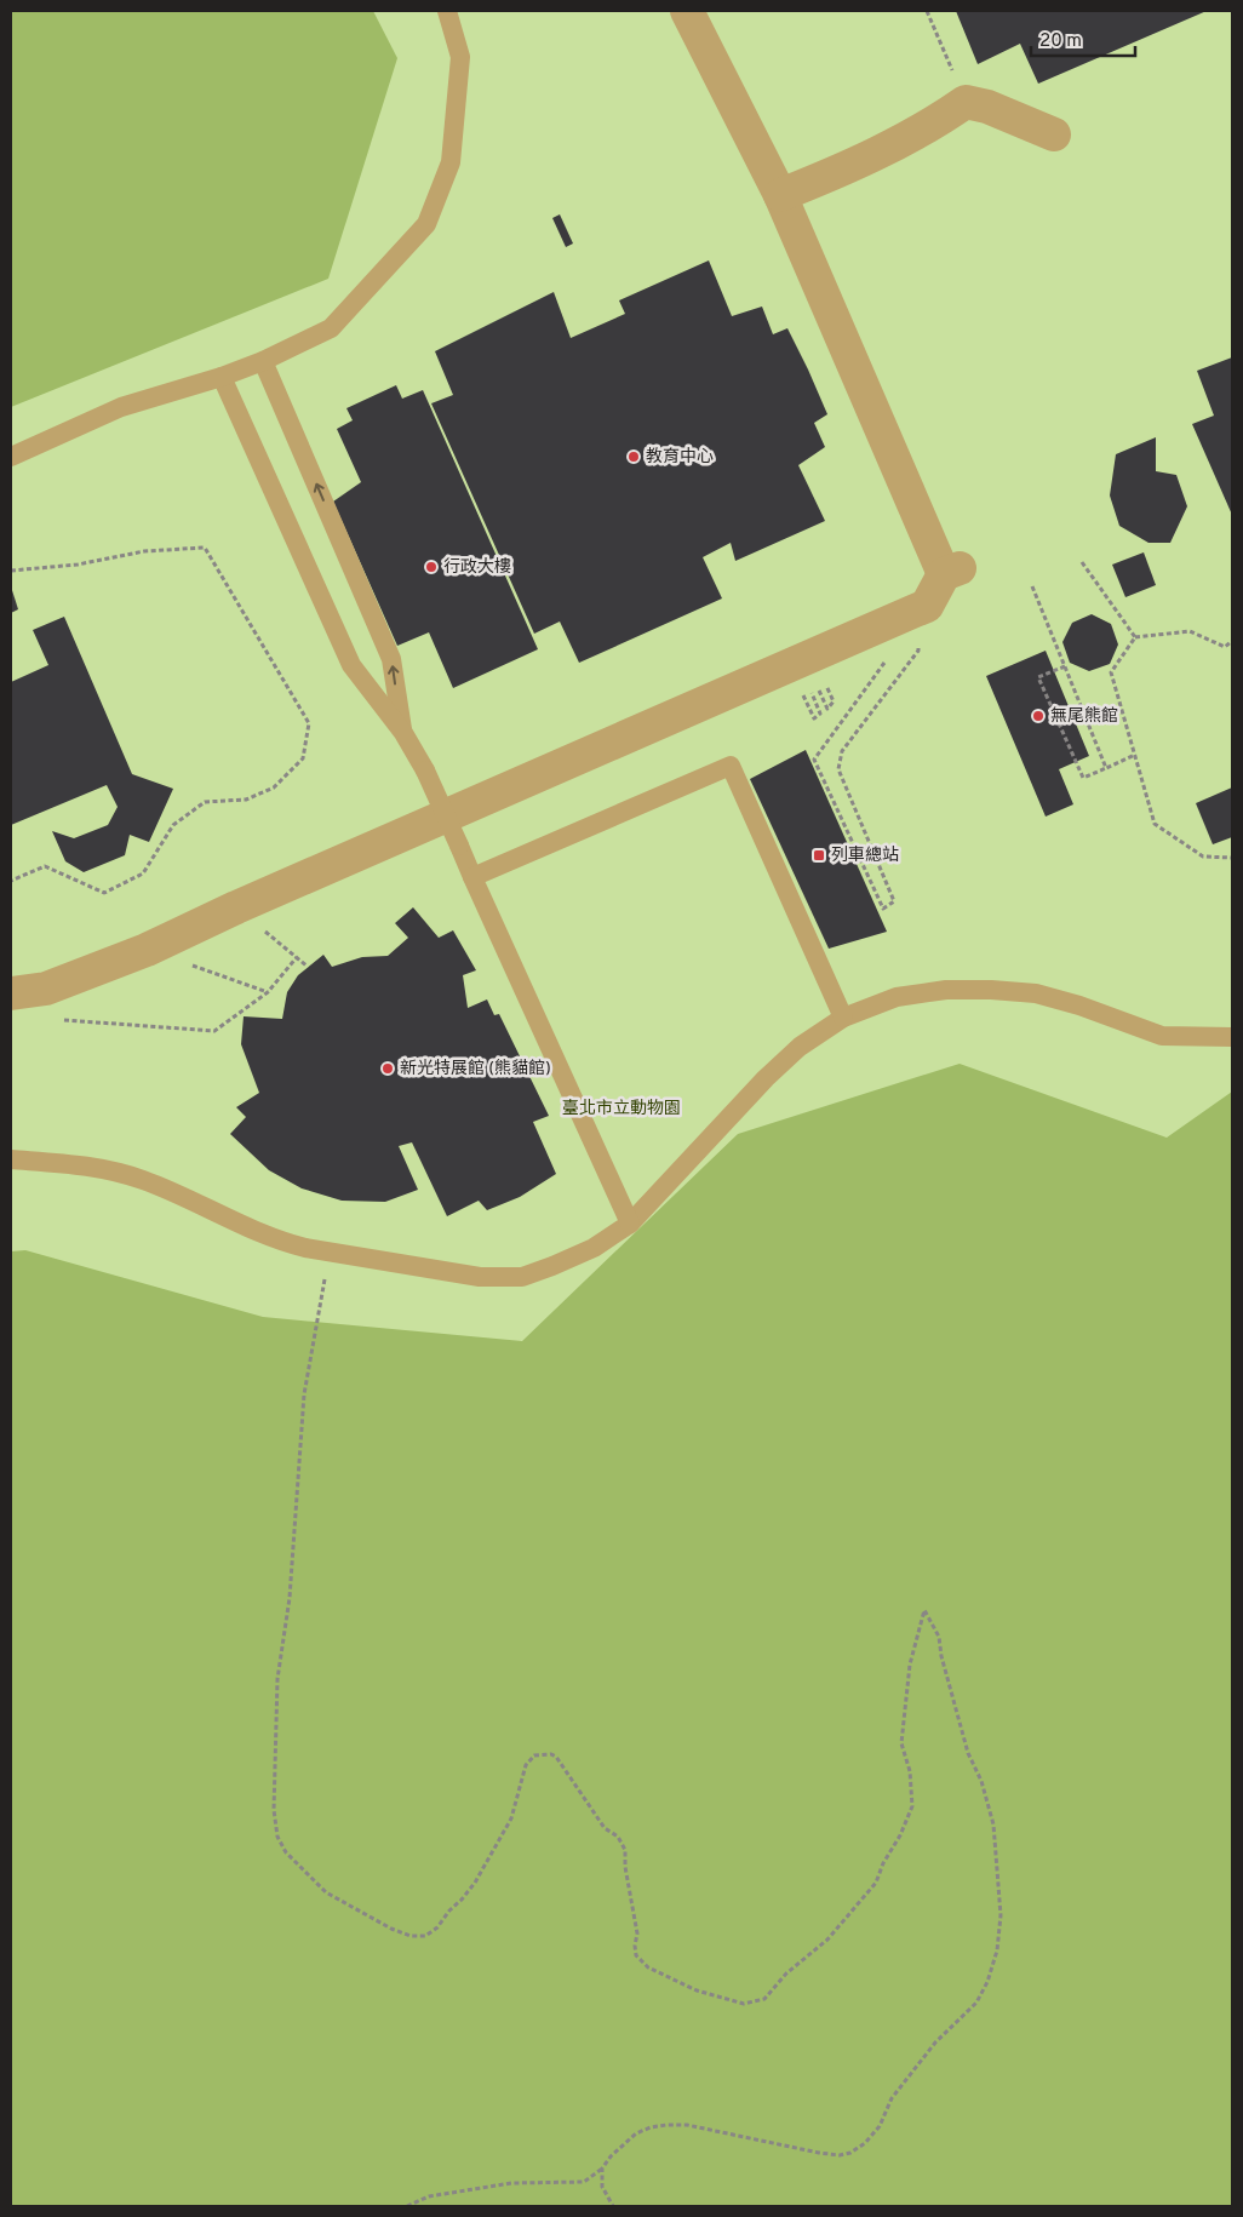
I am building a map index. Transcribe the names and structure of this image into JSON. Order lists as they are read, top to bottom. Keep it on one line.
{"parks":["臺北市立動物園"],"places":{"other":["教育中心","行政大樓","無尾熊館","新光特展館 (熊貓館)"],"transit":["列車總站"]},"scale_bar":"20 m"}
